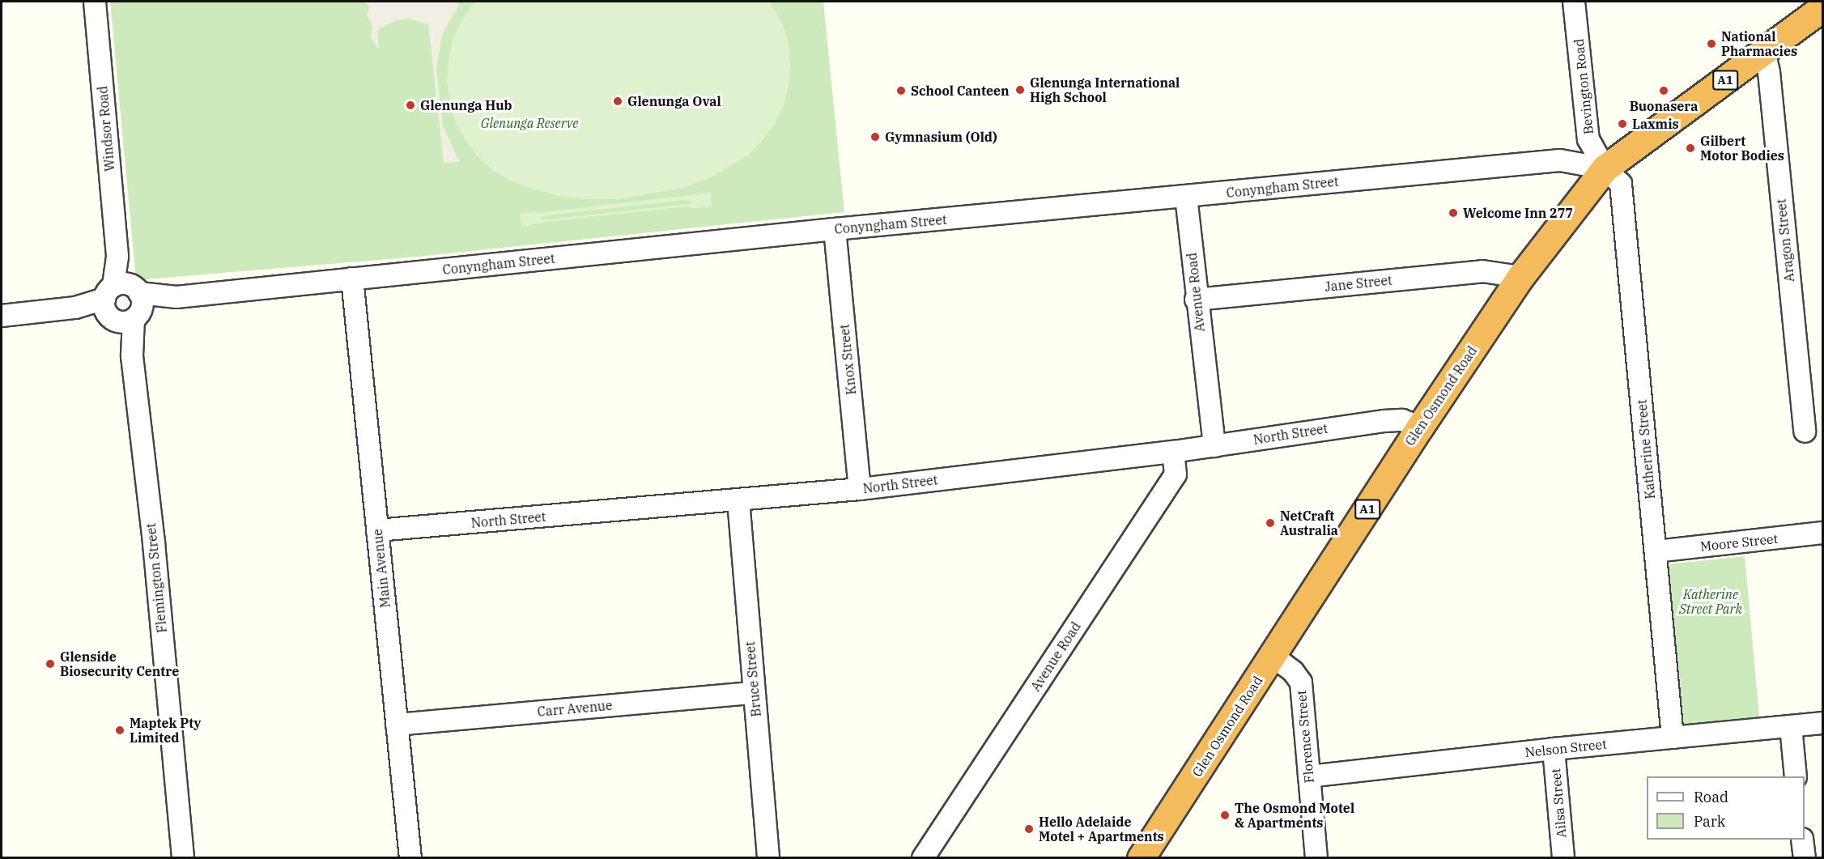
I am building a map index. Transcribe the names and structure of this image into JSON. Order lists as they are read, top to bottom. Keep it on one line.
{"streets":{"highway":["A1","Glen Osmond Road"],"street":["Bevington Road","Windsor Road","Conyngham Street","Aragon Street","Jane Street","Avenue Road","Knox Street","North Street","Katherine Street","Moore Street","Main Avenue","Flemington Street","Bruce Street","Carr Avenue","Florence Street","Nelson Street","Ailsa Street"]},"crossings":[["Bevington Road","Conyngham Street"],["Bevington Road","Glen Osmond Road"],["Bevington Road","Katherine Street"],["Windsor Road","Conyngham Street"],["Windsor Road","Flemington Street"],["Conyngham Street","Avenue Road"],["Conyngham Street","Knox Street"],["Conyngham Street","Glen Osmond Road"],["Conyngham Street","Katherine Street"],["Conyngham Street","Main Avenue"],["Conyngham Street","Flemington Street"],["Aragon Street","Glen Osmond Road"],["Jane Street","Avenue Road"],["Jane Street","Glen Osmond Road"],["Avenue Road","North Street"],["Knox Street","North Street"],["Glen Osmond Road","North Street"],["Glen Osmond Road","Katherine Street"],["Glen Osmond Road","Florence Street"],["North Street","Main Avenue"],["North Street","Bruce Street"],["Katherine Street","Moore Street"],["Katherine Street","Nelson Street"],["Main Avenue","Carr Avenue"],["Bruce Street","Carr Avenue"],["Florence Street","Nelson Street"],["Nelson Street","Ailsa Street"]],"parks":["Glenunga Reserve","Katherine Street Park"],"places":["National Pharmacies","Glenunga International High School","School Canteen","Buonasera","Glenunga Oval","Glenunga Hub","Laxmis","Gymnasium (Old)","Gilbert Motor Bodies","Welcome Inn 277","NetCraft Australia","Glenside Biosecurity Centre","Maptek Pty Limited","The Osmond Motel & Apartments","Hello Adelaide Motel + Apartments"],"legend":["Road","Park"]}
